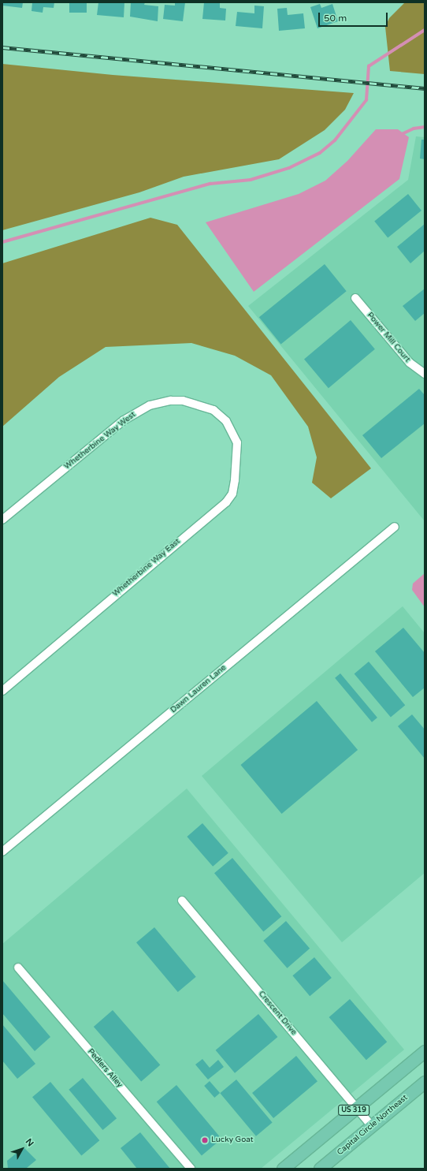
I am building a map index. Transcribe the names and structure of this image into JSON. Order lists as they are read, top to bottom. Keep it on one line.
{"streets":{"main road":["US 319","Capital Circle Northeast"],"street":["Power Mill Court","Whetherbine Way West","Whetherbine Way East","Dawn Lauren Lane","Crescent Drive","Pedlers Alley"]},"crossings":[["Whetherbine Way West","Whetherbine Way East"],["Crescent Drive","US 319"],["Crescent Drive","Capital Circle Northeast"]],"places":["Lucky Goat"],"scale_bar":"50 m","north":"top right"}
